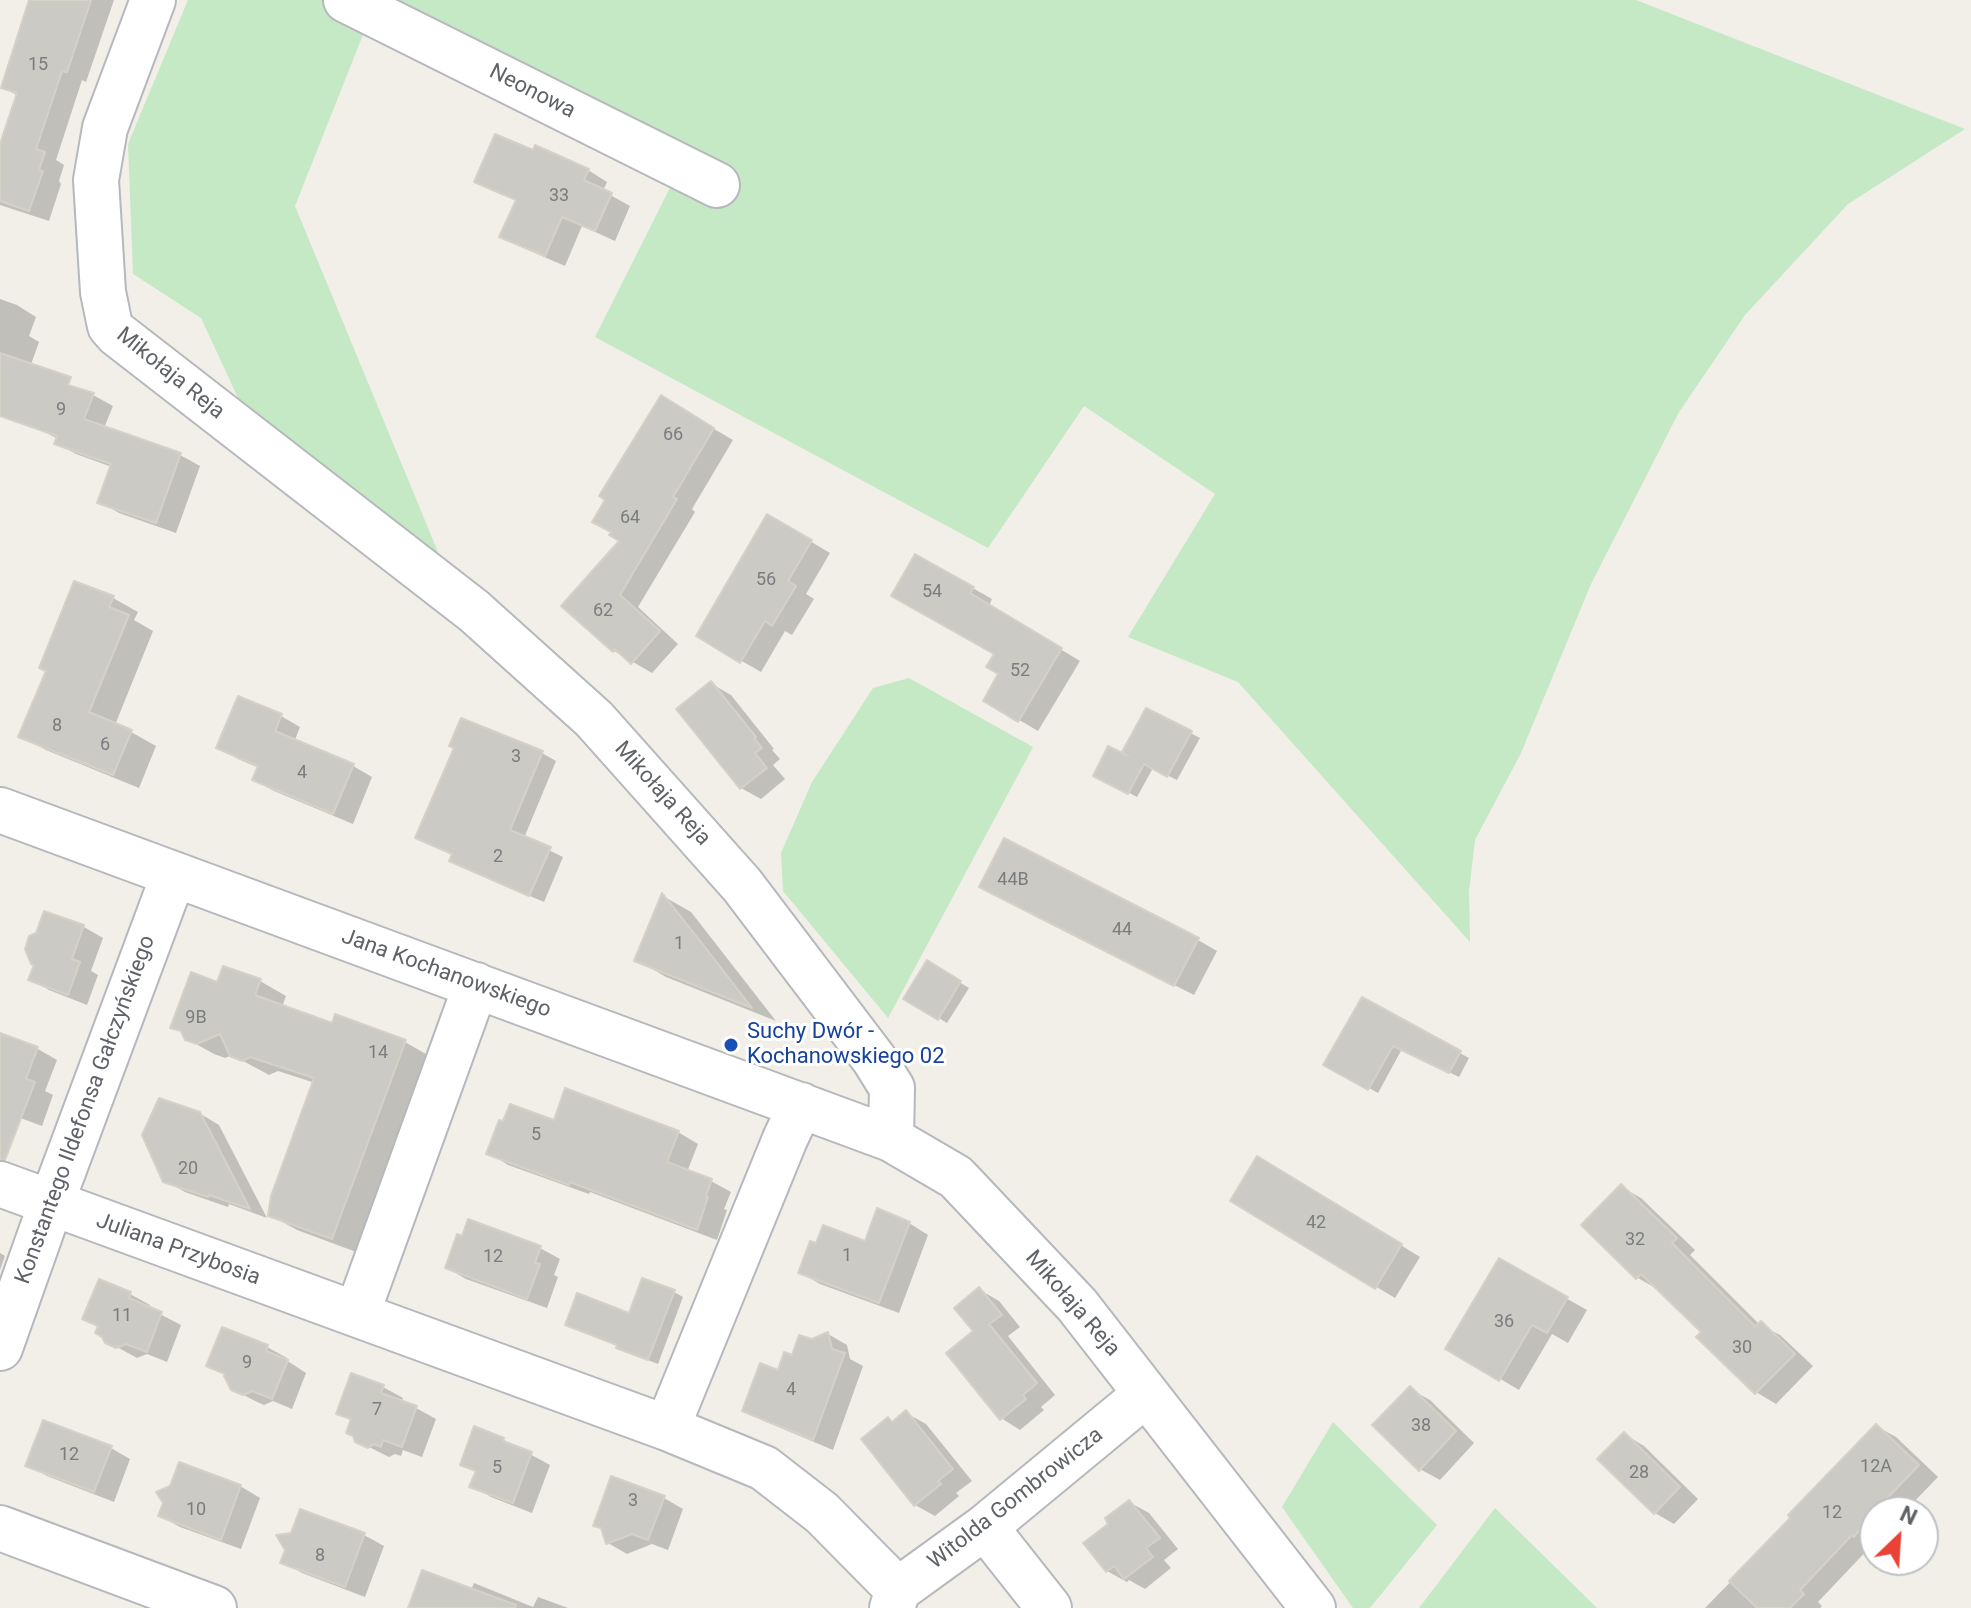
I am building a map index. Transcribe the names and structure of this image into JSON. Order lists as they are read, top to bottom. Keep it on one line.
{"streets":{"street":["Neonowa","Mikołaja Reja","Jana Kochanowskiego","Konstantego Ildefonsa Gałczyńskiego","Juliana Przybosia","Witolda Gombrowicza"]},"crossings":[["Mikołaja Reja","Jana Kochanowskiego"],["Mikołaja Reja","Witolda Gombrowicza"],["Jana Kochanowskiego","Konstantego Ildefonsa Gałczyńskiego"],["Konstantego Ildefonsa Gałczyńskiego","Juliana Przybosia"],["Juliana Przybosia","Witolda Gombrowicza"]],"places":["Suchy Dwór - Kochanowskiego 02"],"house_numbers":["15","33","9","66","64","56","54","62","52","8","6","3","4","2","44B","44","1","9B","14","5","20","42","32","1","12","11","36","30","9","4","7","38","12","12A","5","28","3","10","12","8"],"north":"top right"}
